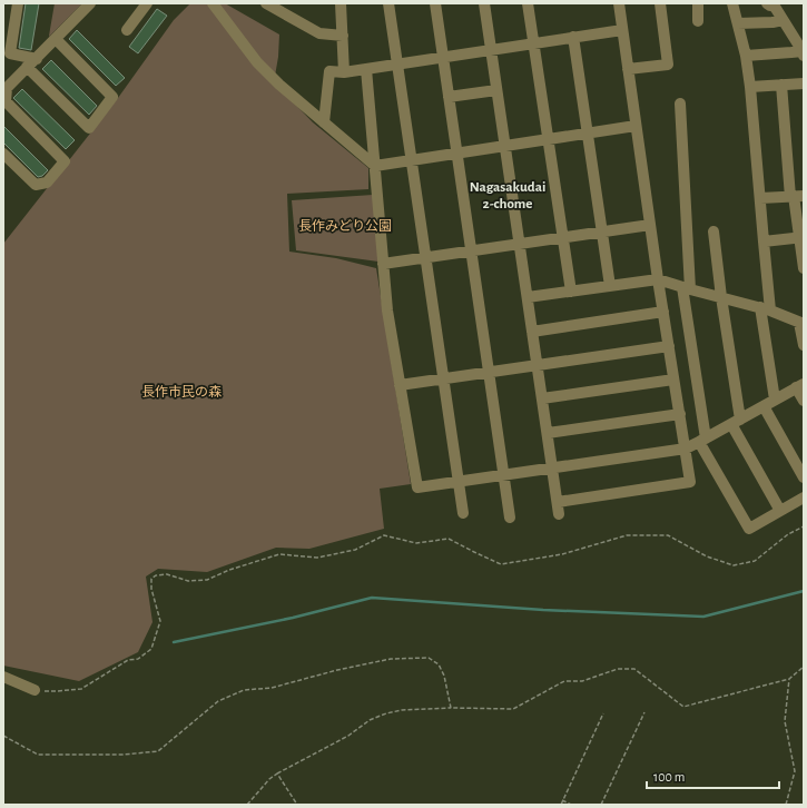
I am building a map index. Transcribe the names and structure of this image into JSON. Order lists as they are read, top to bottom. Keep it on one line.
{"districts":["Nagasakudai 2-chome"],"parks":["長作みどり公園","長作市民の森"],"scale_bar":"100 m"}
